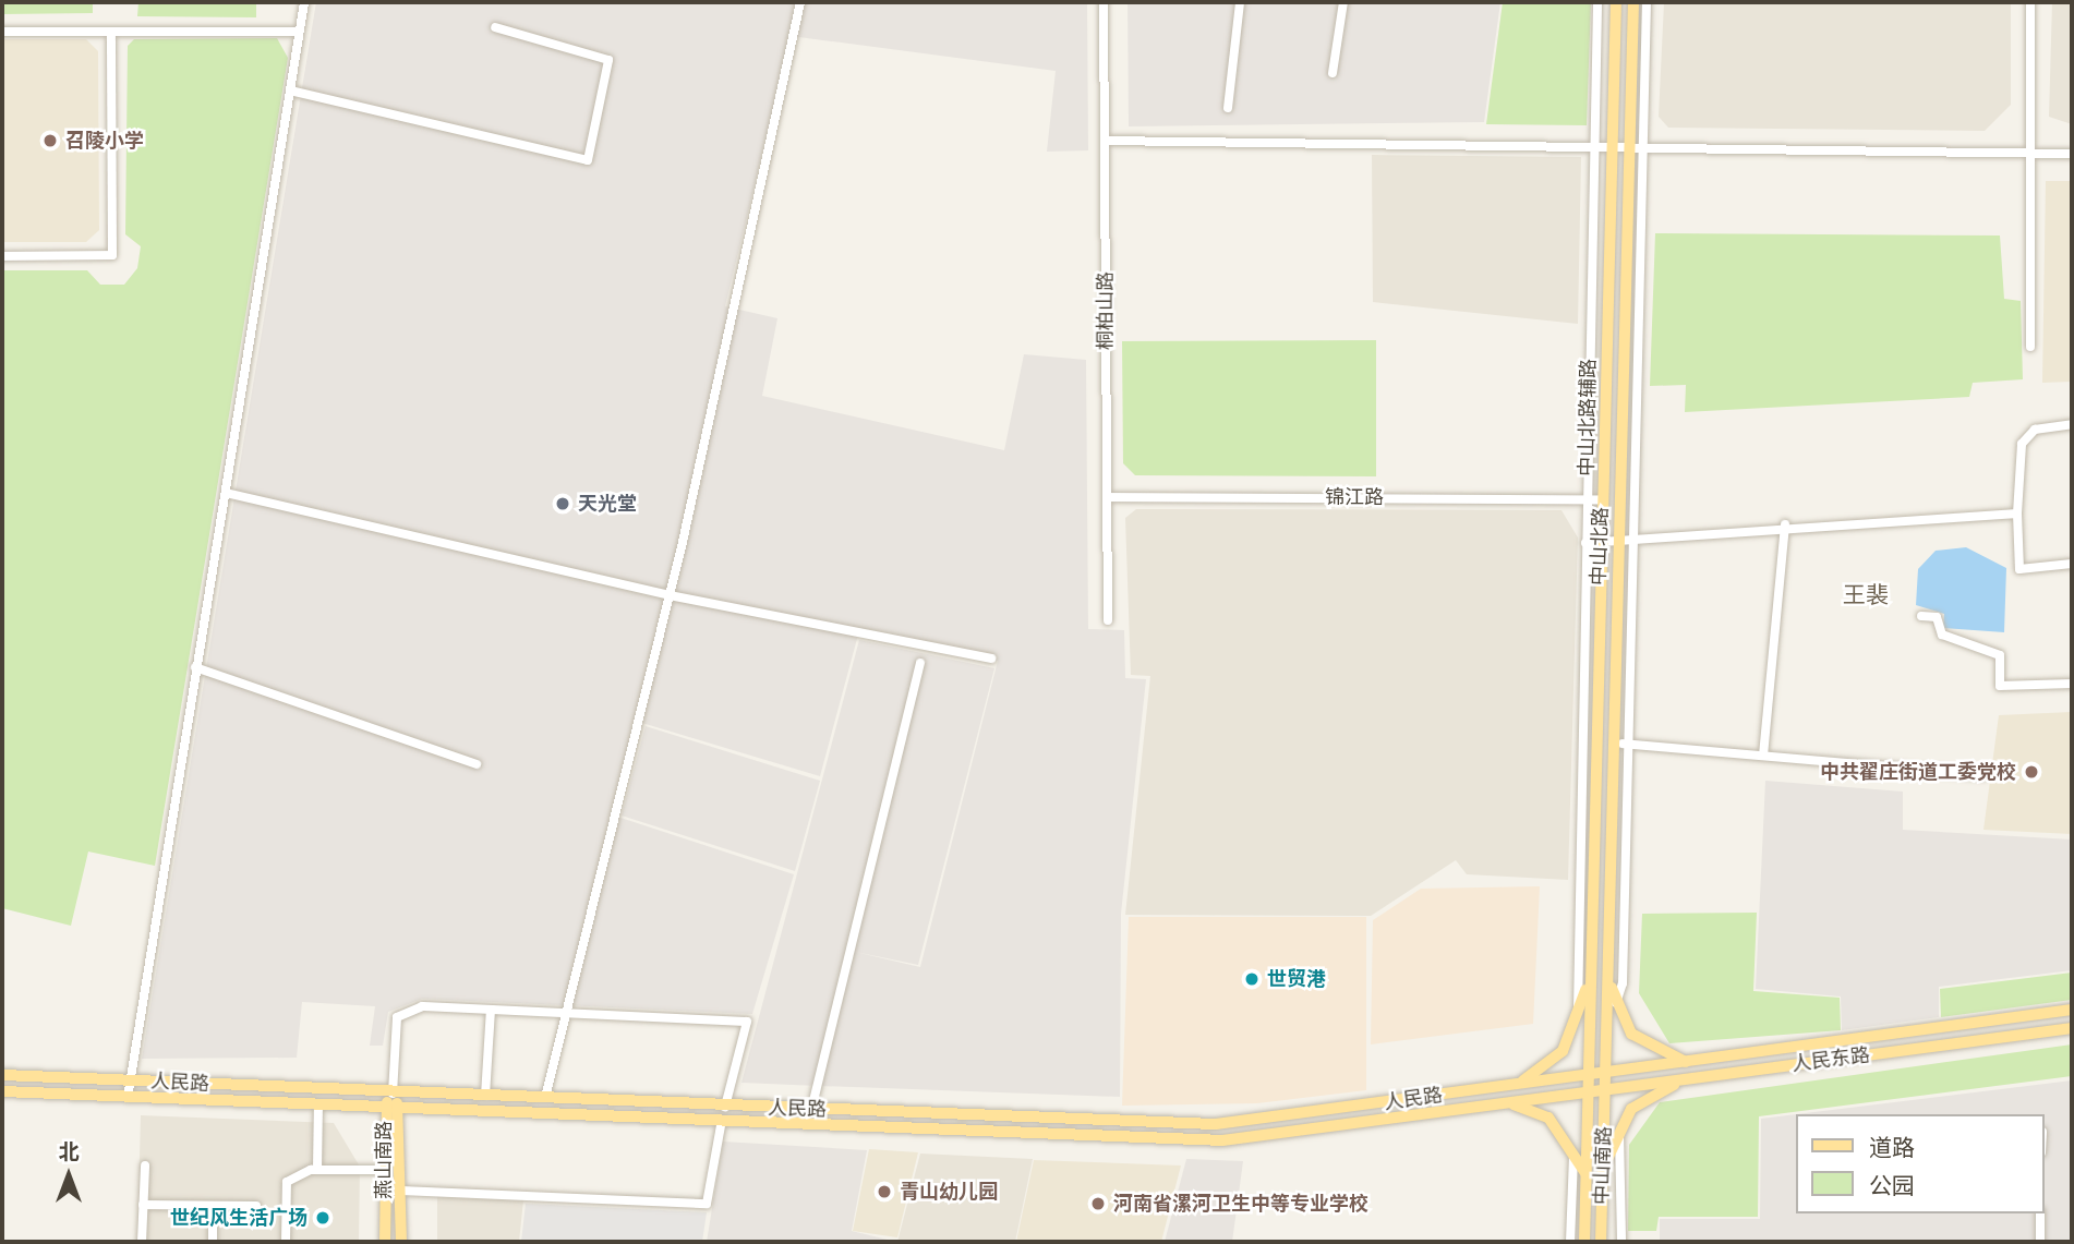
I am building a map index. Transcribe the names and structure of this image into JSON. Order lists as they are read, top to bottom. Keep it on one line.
{"streets":{"main road":["中山北路","人民东路","人民路","燕山南路","中山南路"],"street":["桐柏山路","中山北路辅路","锦江路"]},"crossings":[["桐柏山路","锦江路"],["中山北路辅路","锦江路"],["锦江路","中山北路"],["中山北路","人民东路"],["中山北路","人民路"],["中山北路","中山南路"],["人民东路","人民路"],["人民东路","中山南路"],["人民路","燕山南路"],["人民路","中山南路"]],"districts":["王裴"],"places":["召陵小学","天光堂","中共翟庄街道工委党校","世贸港","青山幼儿园","河南省漯河卫生中等专业学校","世纪风生活广场"],"legend":["道路","公园"],"north":"top"}
